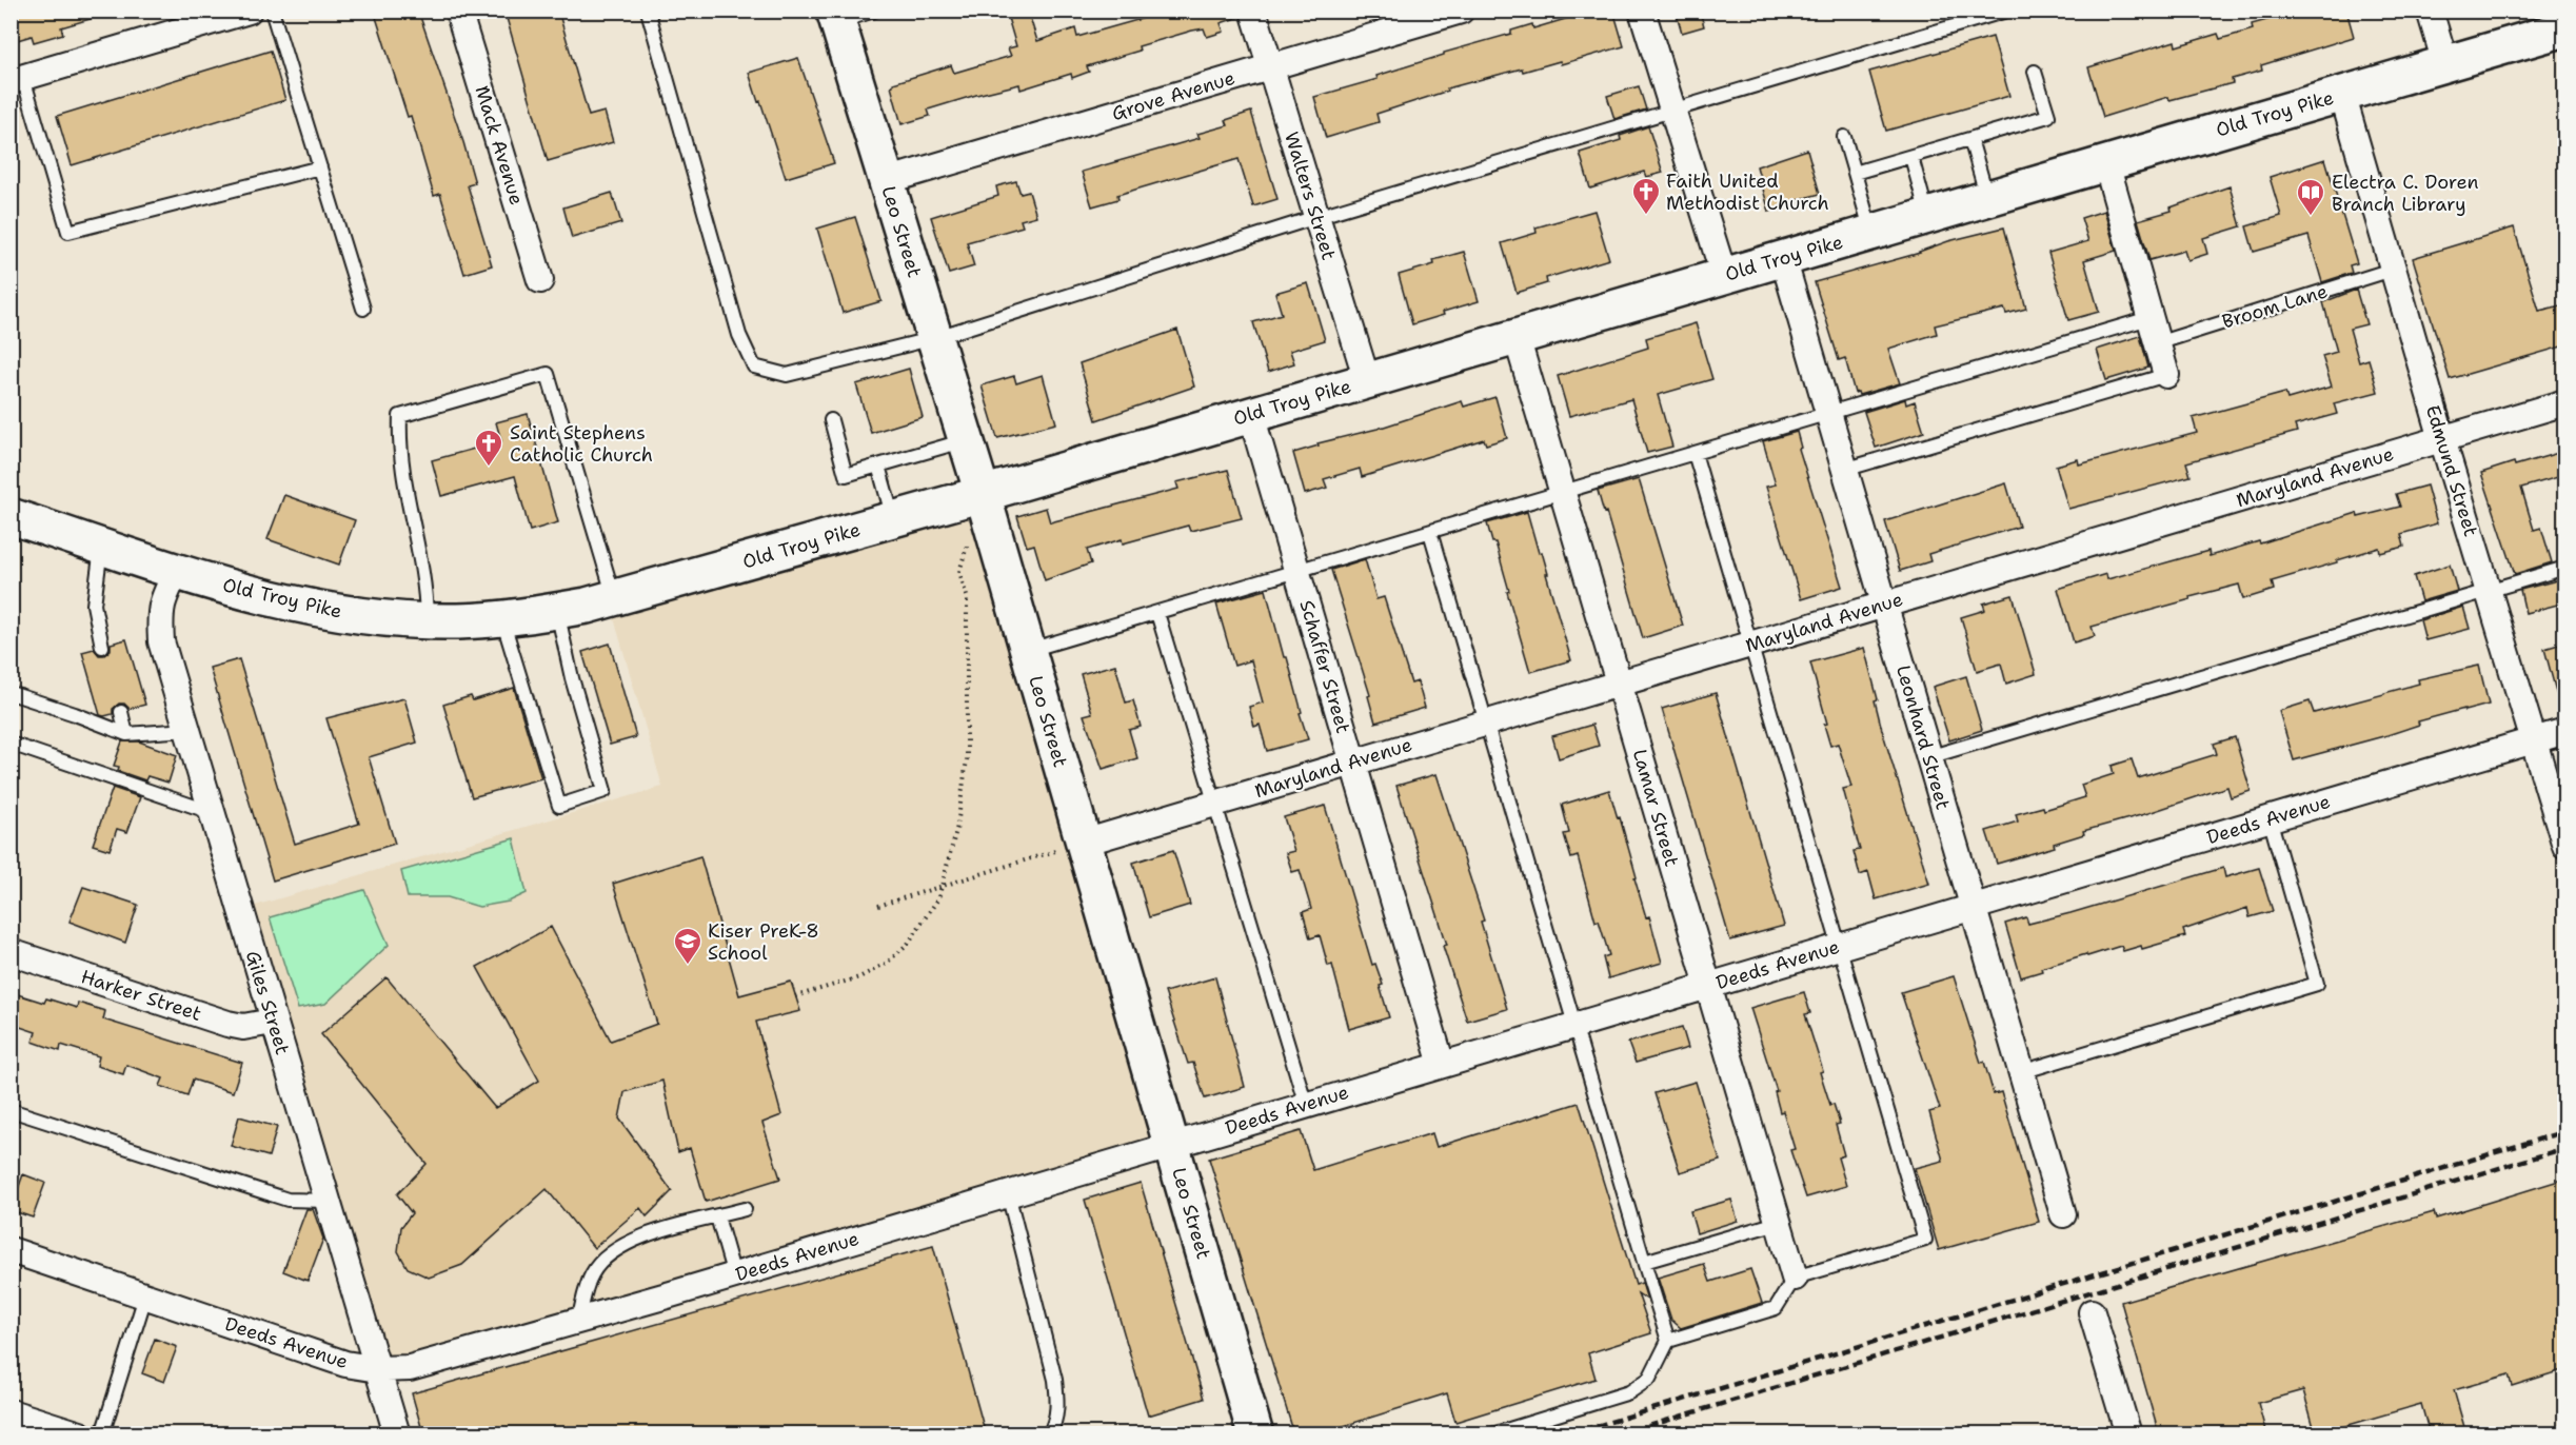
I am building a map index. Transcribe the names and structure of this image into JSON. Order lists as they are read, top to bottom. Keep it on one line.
{"streets":{"main road":["Old Troy Pike","Leo Street"],"street":["Grove Avenue","Mack Avenue","Walters Street","Edmund Street","Maryland Avenue","Schaffer Street","Leonhard Street","Lamar Street","Deeds Avenue","Harker Street","Giles Street"],"lane":["Broom Lane"]},"crossings":[["Grove Avenue","Walters Street"],["Grove Avenue","Leo Street"],["Old Troy Pike","Walters Street"],["Old Troy Pike","Leo Street"],["Old Troy Pike","Edmund Street"],["Old Troy Pike","Schaffer Street"],["Old Troy Pike","Leonhard Street"],["Old Troy Pike","Lamar Street"],["Old Troy Pike","Giles Street"],["Leo Street","Maryland Avenue"],["Leo Street","Deeds Avenue"],["Broom Lane","Edmund Street"],["Edmund Street","Maryland Avenue"],["Edmund Street","Deeds Avenue"],["Maryland Avenue","Schaffer Street"],["Maryland Avenue","Leonhard Street"],["Maryland Avenue","Lamar Street"],["Schaffer Street","Deeds Avenue"],["Leonhard Street","Deeds Avenue"],["Lamar Street","Deeds Avenue"],["Deeds Avenue","Giles Street"],["Harker Street","Giles Street"]],"places":{"church":["Faith United Methodist Church","Saint Stephens Catholic Church"],"library":["Electra C. Doren Branch Library"],"school or university":["Kiser PreK-8 School"]}}
